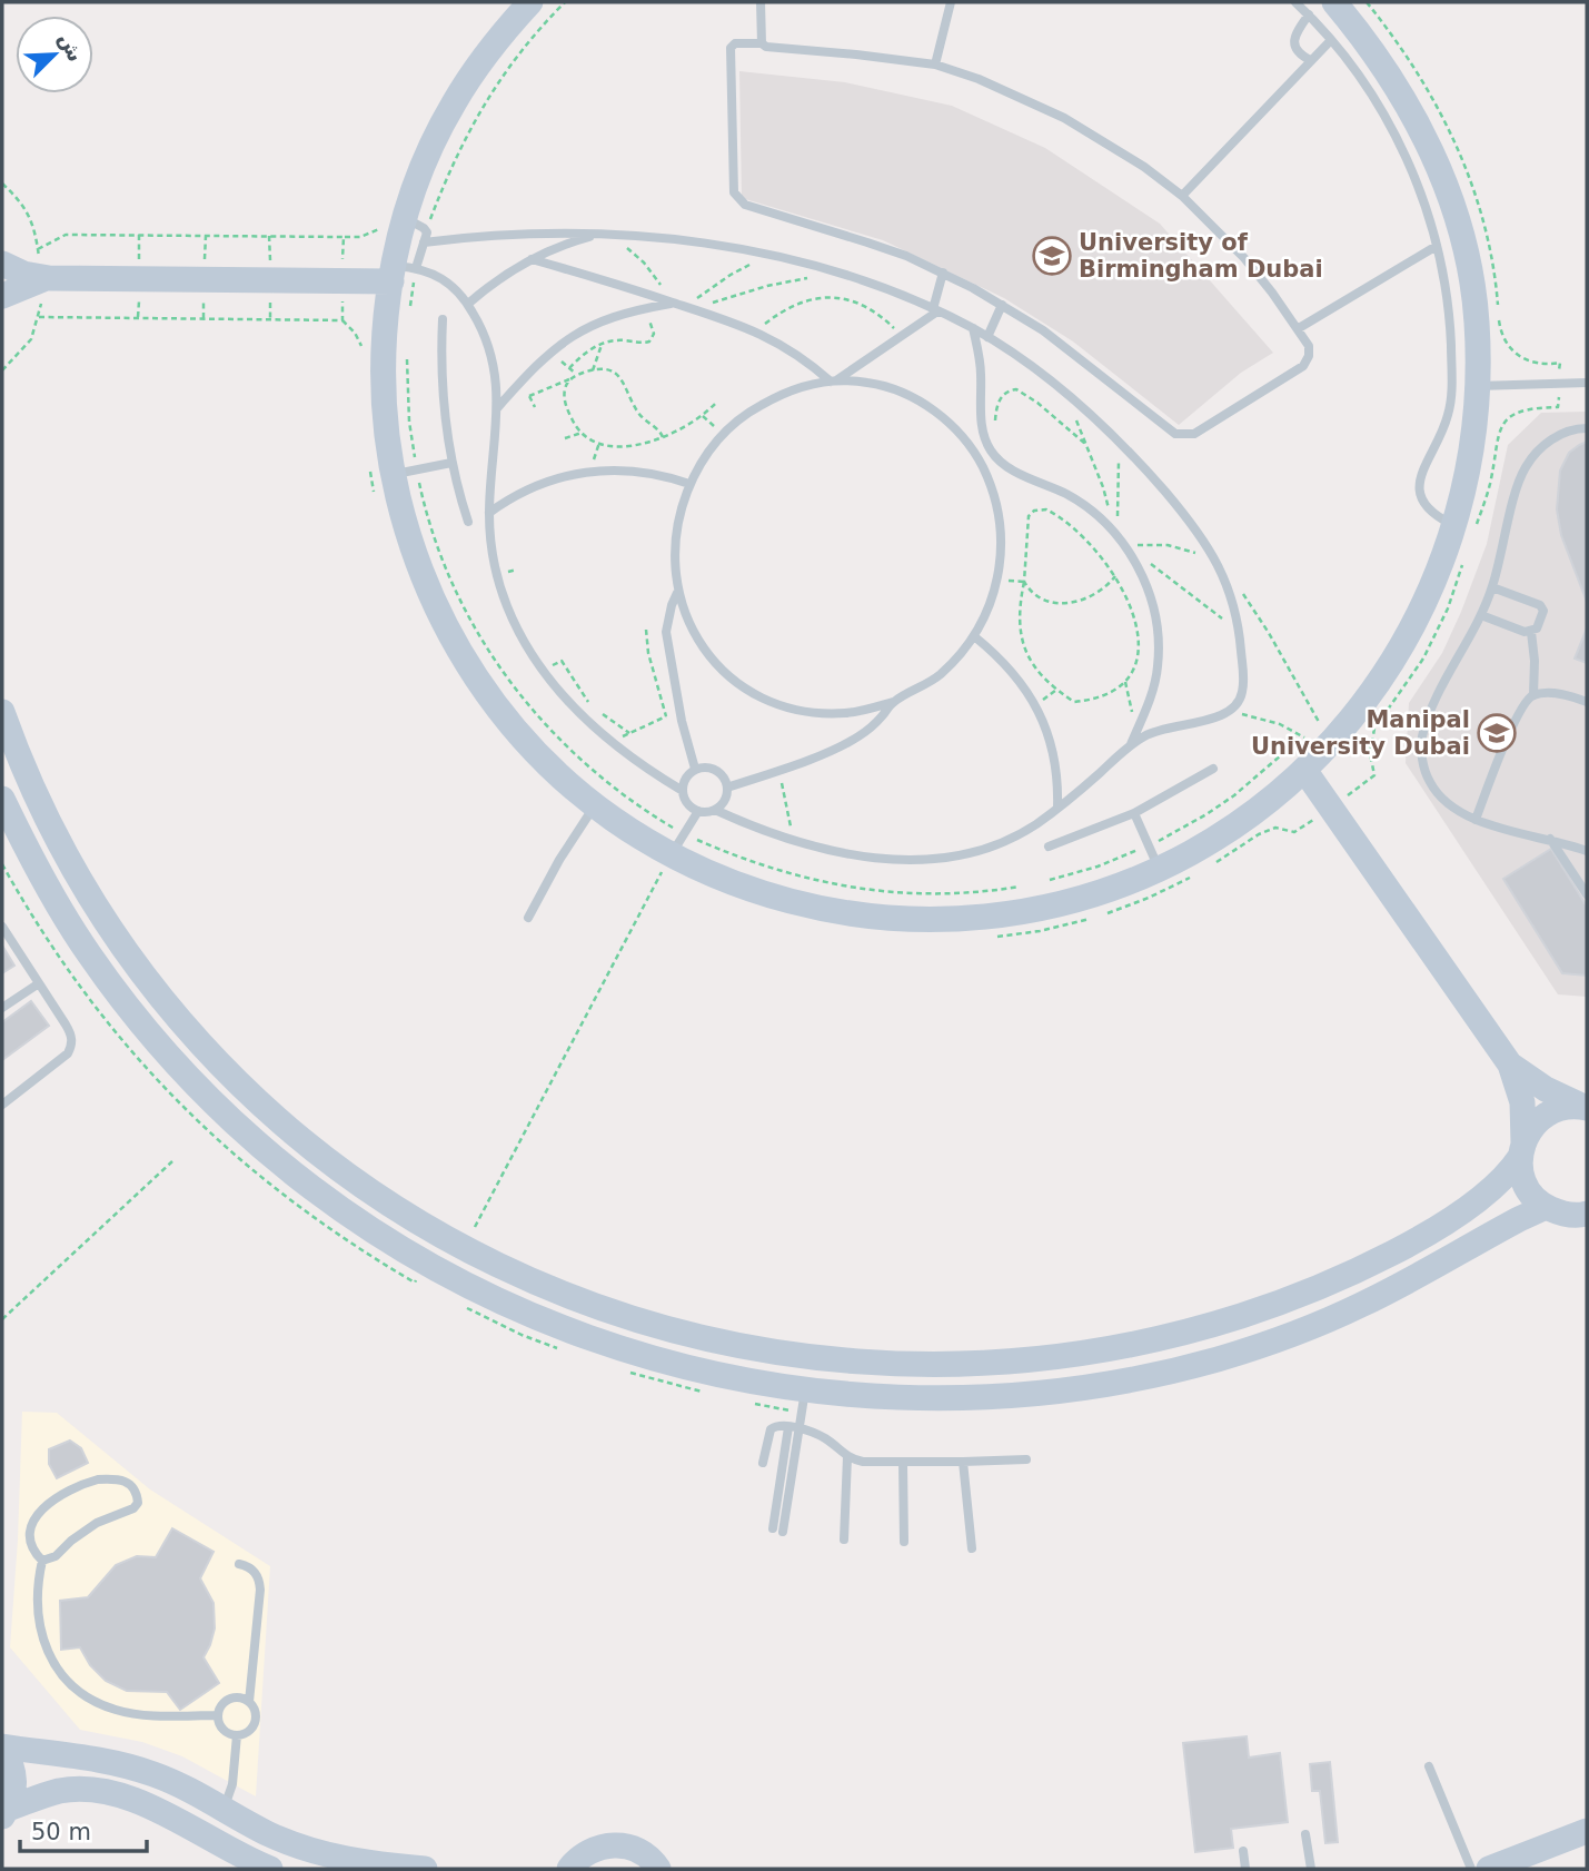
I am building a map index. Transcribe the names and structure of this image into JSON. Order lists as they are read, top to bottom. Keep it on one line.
{"places":{"school or university":["University of Birmingham Dubai","Manipal University Dubai"]},"scale_bar":"50 m","north":"top right"}
